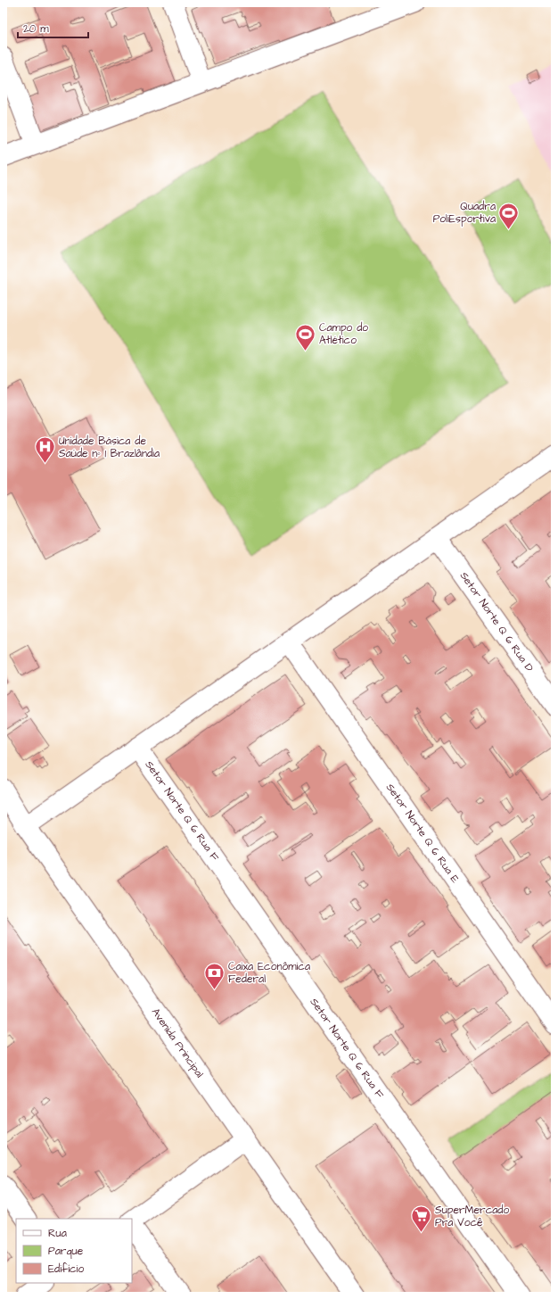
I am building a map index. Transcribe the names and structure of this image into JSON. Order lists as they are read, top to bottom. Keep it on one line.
{"streets":{"street":["Setor Norte Q 6 Rua D","Setor Norte Q 6 Rua F","Setor Norte Q 6 Rua E","Avenida Principal"]},"places":{"sports":["Quadra PoliEsportiva","Campo do Atlético"],"hospital":["Unidade Básica de Saúde nº 1 Brazlândia"],"bank":["Caixa Econômica Federal"],"supermarket":["SuperMercado Pra Você"]},"legend":["Rua","Parque","Edifício"],"scale_bar":"20 m"}
